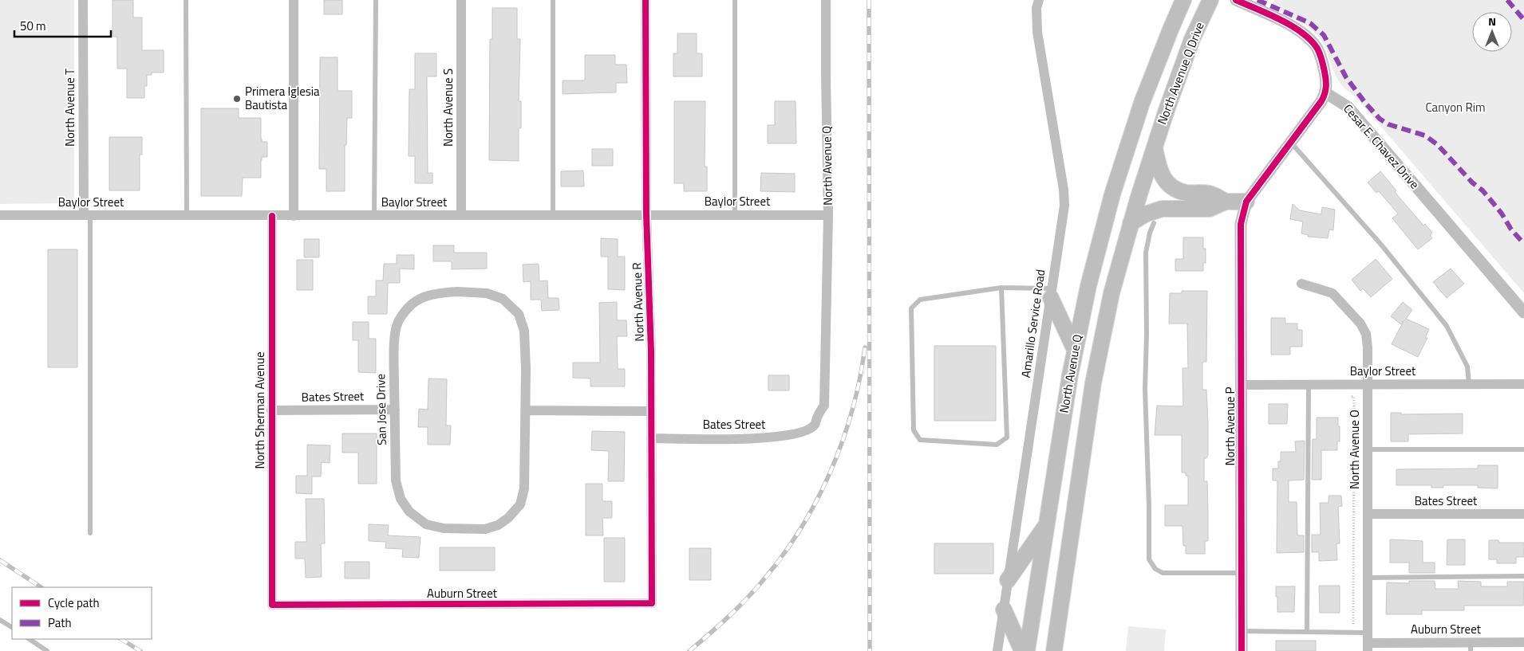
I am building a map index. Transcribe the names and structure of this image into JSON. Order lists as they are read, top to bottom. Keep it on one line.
{"streets":{"main road":["North Avenue Q Drive","North Avenue Q"],"street":["North Avenue T","North Avenue S","Cesar E. Chavez Drive","Baylor Street","North Avenue R","Amarillo Service Road","Bates Street","San Jose Drive","North Sherman Avenue","North Avenue P","North Avenue O","Auburn Street"]},"crossings":[["North Avenue Q Drive","North Avenue Q"],["North Avenue T","Baylor Street"],["North Avenue S","Baylor Street"],["North Avenue Q","Baylor Street"],["North Avenue Q","Bates Street"],["Baylor Street","North Avenue R"],["Baylor Street","North Sherman Avenue"],["Baylor Street","North Avenue P"],["Baylor Street","North Avenue O"],["North Avenue R","Bates Street"],["North Avenue R","Auburn Street"],["Bates Street","San Jose Drive"],["Bates Street","North Sherman Avenue"],["Bates Street","North Avenue O"],["North Sherman Avenue","Auburn Street"],["North Avenue O","Auburn Street"]],"parks":["Canyon Rim"],"places":["Primera Iglesia Bautista"],"legend":["Cycle path","Path"],"scale_bar":"50 m","north":"top"}
